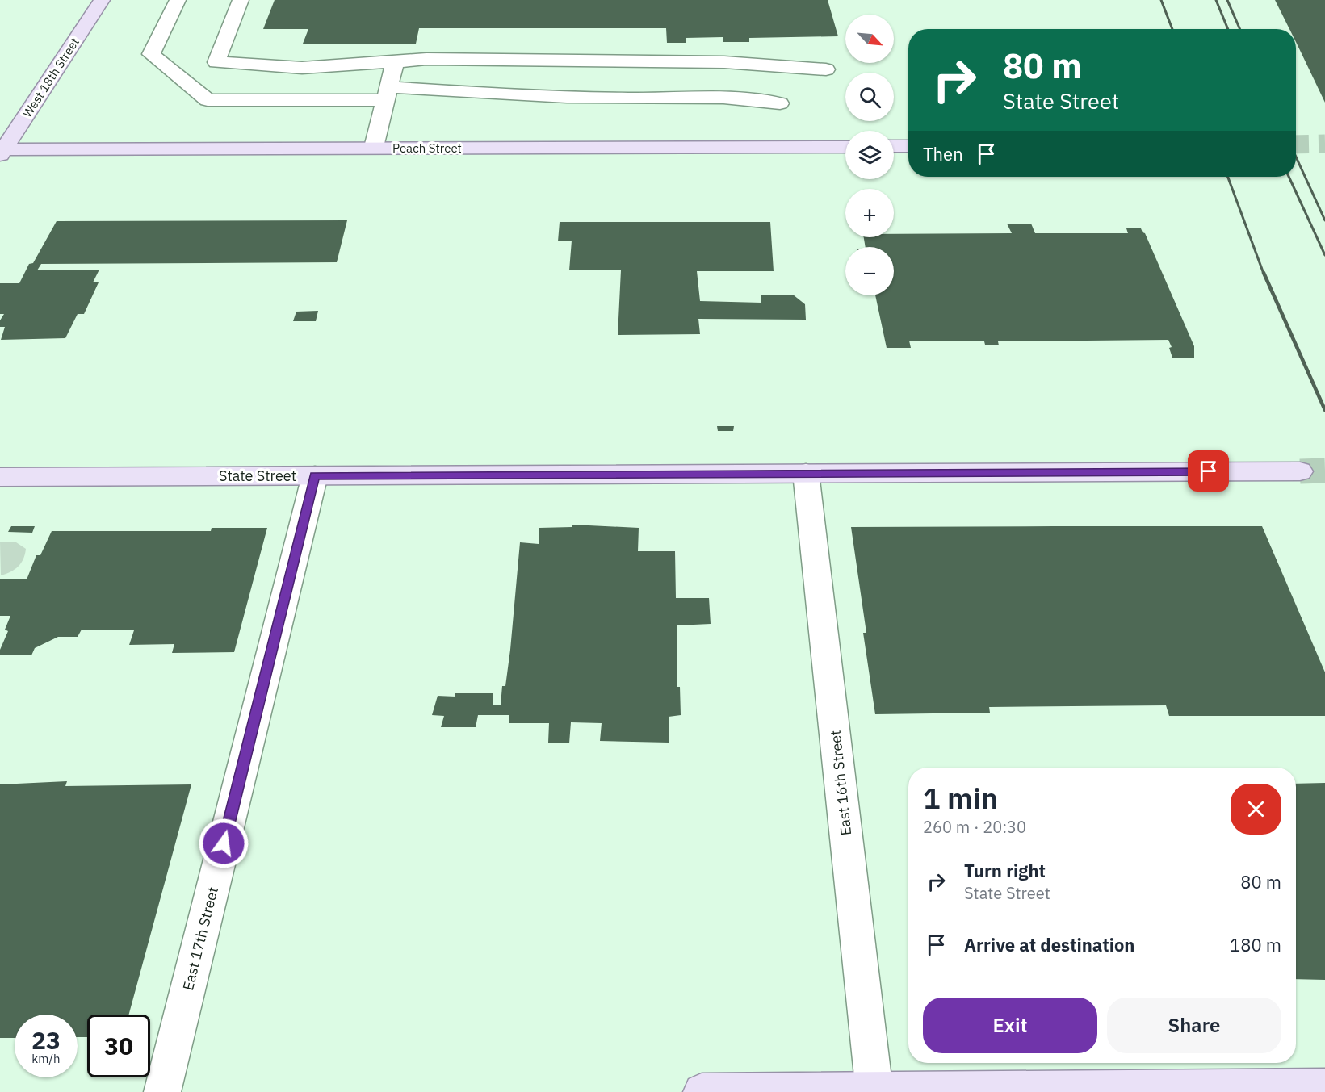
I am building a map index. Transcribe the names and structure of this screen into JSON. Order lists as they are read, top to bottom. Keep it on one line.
{"streets":{"main road":["West 18th Street","Peach Street","State Street"],"street":["East 16th Street","East 17th Street"]},"crossings":[["West 18th Street","Peach Street"],["State Street","East 16th Street"],["State Street","East 17th Street"]],"north":"bottom right","page":{"map_buttons":["+","−"],"turn":["80 m","State Street"],"then":"Then","heading":["1 min","260 m · 20:30"],"list":[{"name":"Turn right","note":"State Street","value":"80 m"},{"name":"Arrive at destination","value":"180 m"}],"buttons":["Exit","Share"],"speed":"23 km/h","limit":"30"}}
